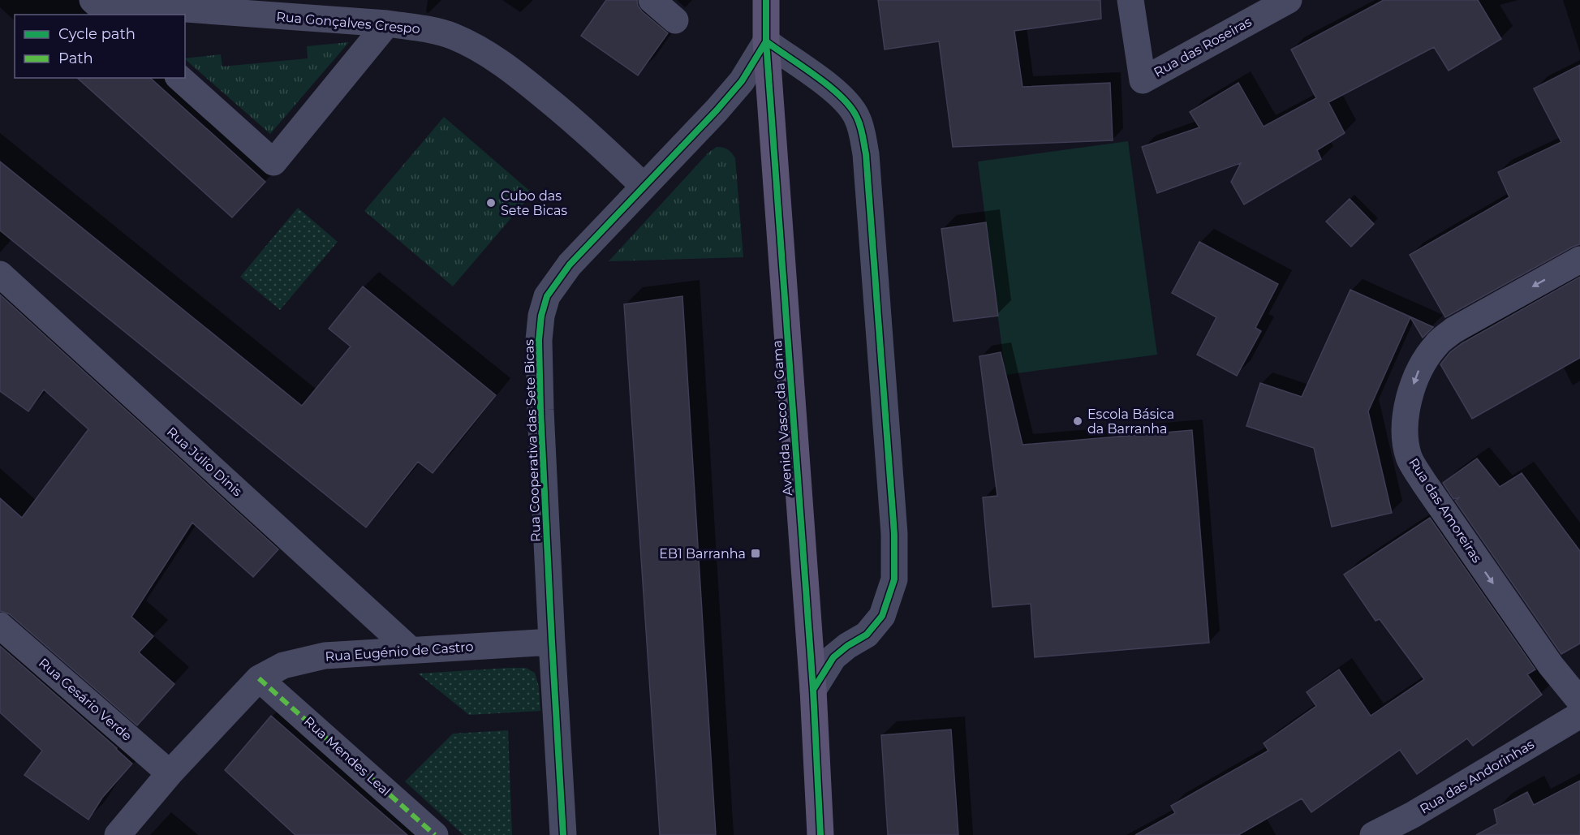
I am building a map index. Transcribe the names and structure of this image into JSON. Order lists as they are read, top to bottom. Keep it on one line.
{"streets":{"main road":["Avenida Vasco da Gama"],"street":["Rua Gonçalves Crespo","Rua das Roseiras","Rua Cooperativa das Sete Bicas","Rua Júlio Dinis","Rua das Amoreiras","Rua Eugénio de Castro","Rua Cesário Verde","Rua Mendes Leal","Rua das Andorinhas"]},"crossings":[["Rua Gonçalves Crespo","Rua Cooperativa das Sete Bicas"],["Avenida Vasco da Gama","Rua Cooperativa das Sete Bicas"],["Rua Cooperativa das Sete Bicas","Rua Eugénio de Castro"],["Rua Júlio Dinis","Rua Eugénio de Castro"],["Rua Eugénio de Castro","Rua Cesário Verde"],["Rua Eugénio de Castro","Rua Mendes Leal"]],"places":{"other":["Cubo das Sete Bicas","Escola Básica da Barranha"],"transit":["EB1 Barranha"]},"legend":["Cycle path","Path"]}
